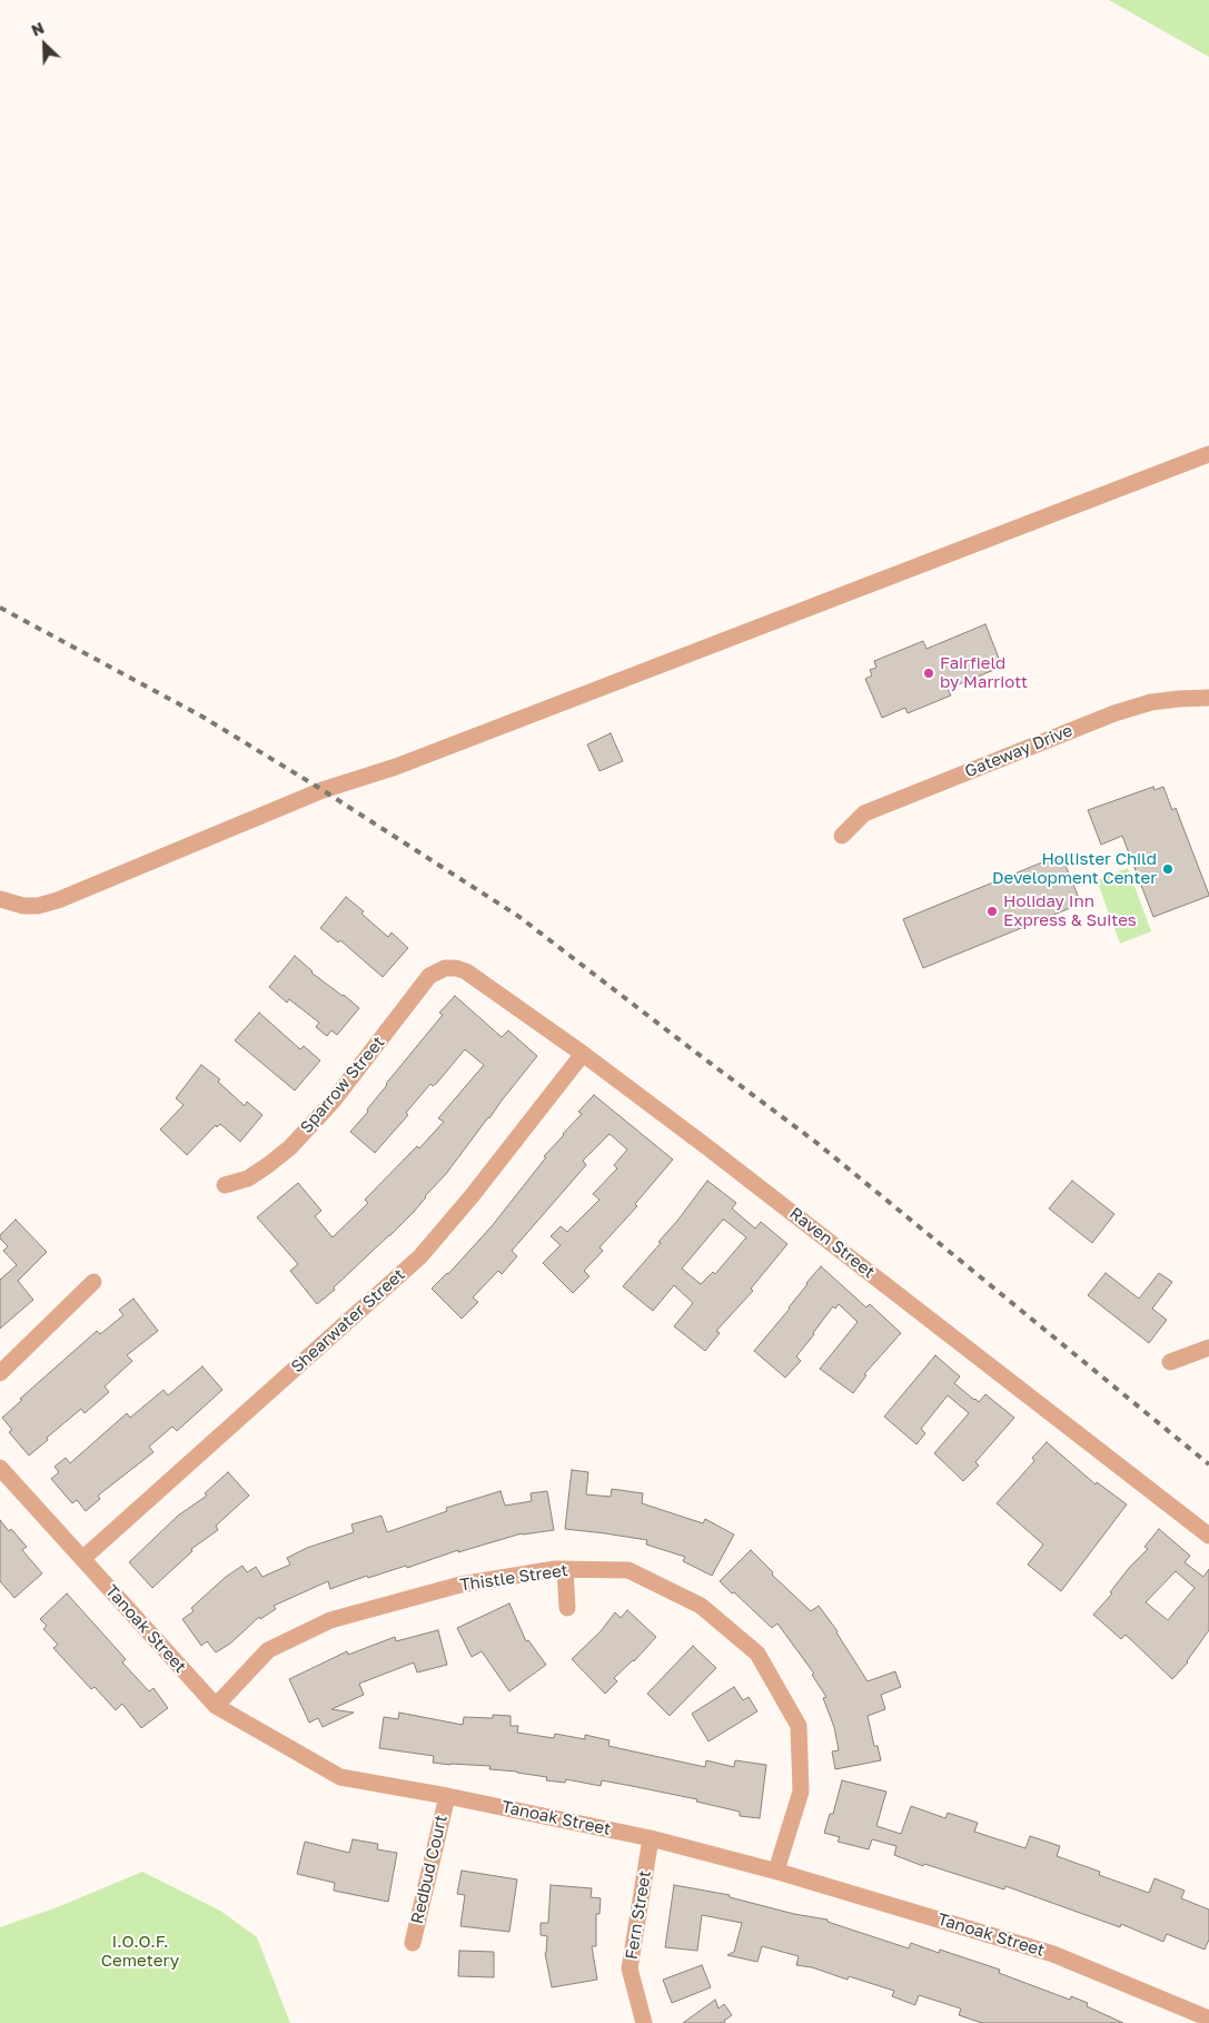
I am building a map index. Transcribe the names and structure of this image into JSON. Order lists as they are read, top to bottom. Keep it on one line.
{"streets":{"street":["Gateway Drive","Sparrow Street","Raven Street","Shearwater Street","Thistle Street","Tanoak Street","Redbud Court","Fern Street"]},"crossings":[["Sparrow Street","Raven Street"],["Raven Street","Shearwater Street"],["Shearwater Street","Tanoak Street"],["Thistle Street","Tanoak Street"],["Tanoak Street","Redbud Court"],["Tanoak Street","Fern Street"]],"parks":["I.O.O.F. Cemetery"],"places":["Fairfield by Marriott","Hollister Child Development Center","Holiday Inn Express & Suites"],"north":"top left"}
